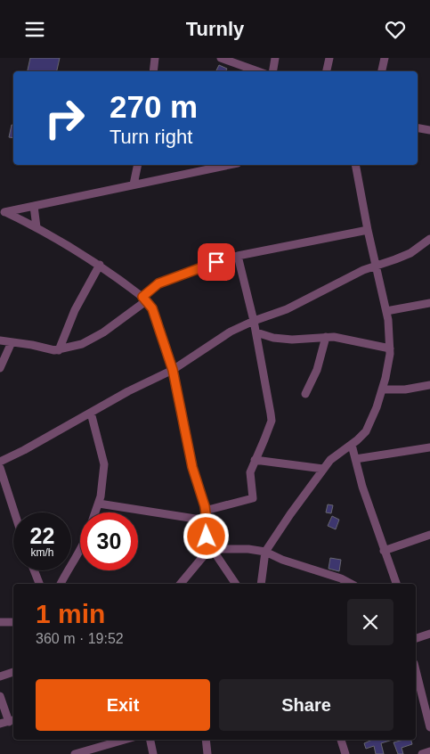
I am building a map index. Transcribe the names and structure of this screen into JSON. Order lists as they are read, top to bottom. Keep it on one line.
{"page":{"header":"Turnly","turn":["270 m","Turn right"],"speed":"22 km/h","limit":"30","heading":["1 min","360 m · 19:52"],"buttons":["Exit","Share"]}}
